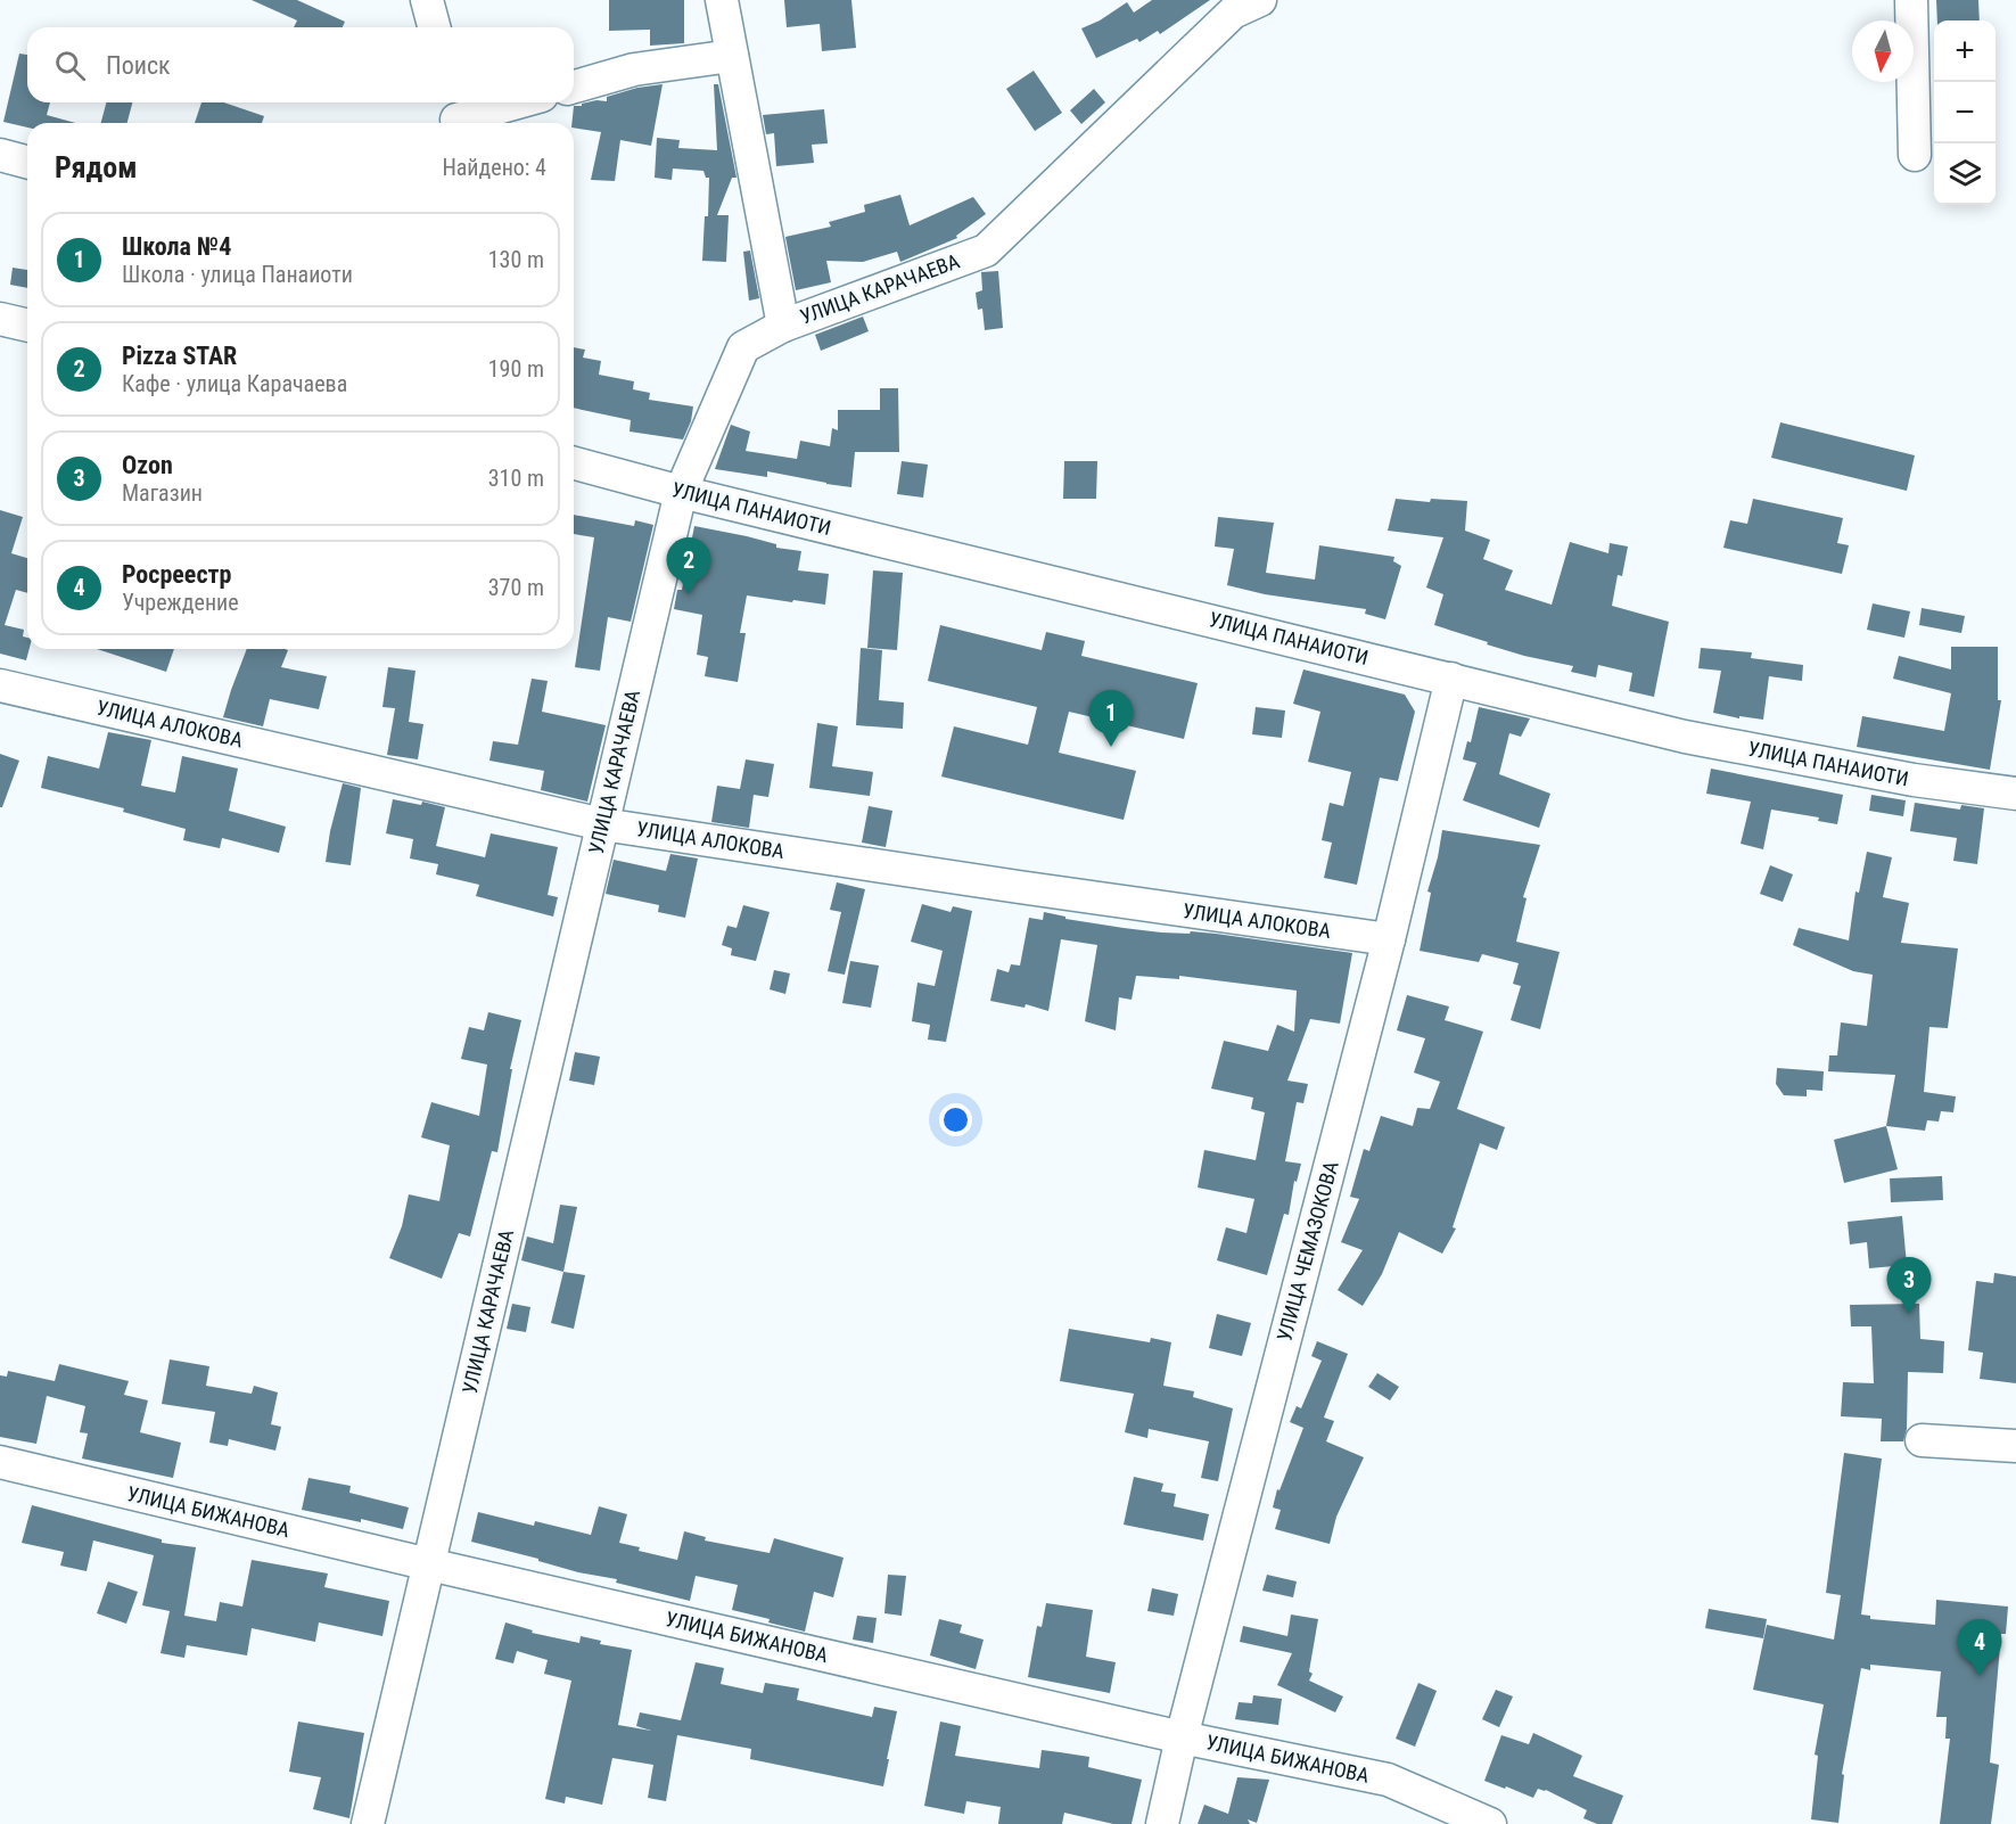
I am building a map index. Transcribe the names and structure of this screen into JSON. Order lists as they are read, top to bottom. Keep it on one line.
{"streets":{"street":["УЛИЦА КАРАЧАЕВА","УЛИЦА ПАНАИОТИ","УЛИЦА АЛОКОВА","УЛИЦА ЧЕМАЗОКОВА","УЛИЦА БИЖАНОВА"]},"crossings":[["УЛИЦА КАРАЧАЕВА","УЛИЦА ПАНАИОТИ"],["УЛИЦА КАРАЧАЕВА","УЛИЦА АЛОКОВА"],["УЛИЦА КАРАЧАЕВА","УЛИЦА БИЖАНОВА"],["УЛИЦА ПАНАИОТИ","УЛИЦА ЧЕМАЗОКОВА"],["УЛИЦА АЛОКОВА","УЛИЦА ЧЕМАЗОКОВА"],["УЛИЦА ЧЕМАЗОКОВА","УЛИЦА БИЖАНОВА"]],"north":"bottom","page":{"map_buttons":["+","−"],"search":"Поиск","heading":["Рядом","Найдено: 4"],"list":[{"mark":"1","name":"Школа №4","note":"Школа · улица Панаиоти","value":"130 m"},{"mark":"2","name":"Pizza STAR","note":"Кафе · улица Карачаева","value":"190 m"},{"mark":"3","name":"Ozon","note":"Магазин","value":"310 m"},{"mark":"4","name":"Росреестр","note":"Учреждение","value":"370 m"}],"pins":["2","1","3","4"]}}
